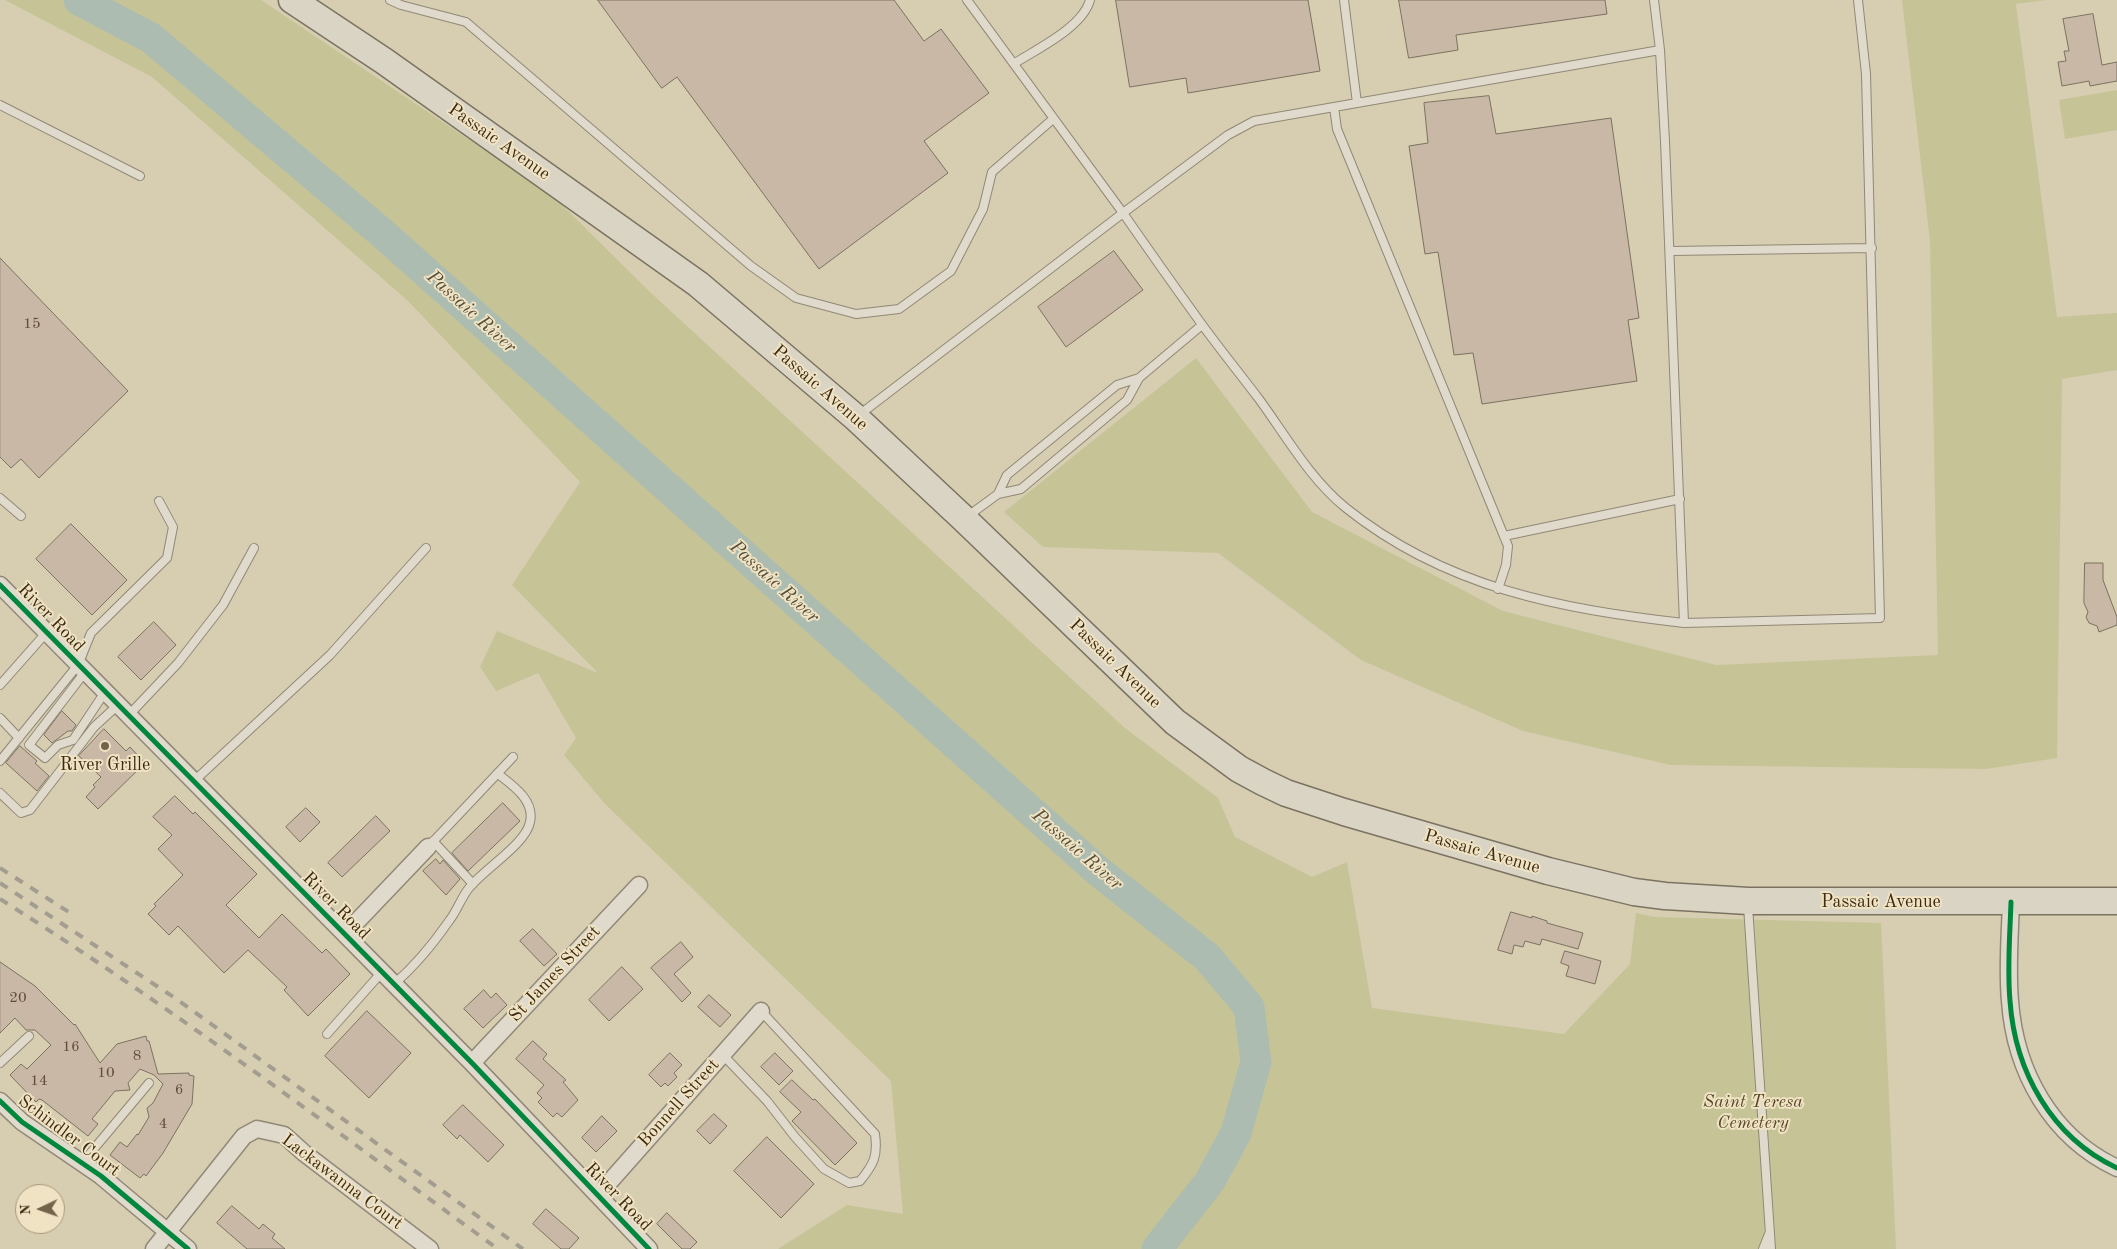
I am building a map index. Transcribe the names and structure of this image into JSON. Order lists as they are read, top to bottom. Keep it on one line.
{"streets":{"main road":["Passaic Avenue"],"street":["River Road","St James Street","Bonnell Street","Schindler Court","Lackawanna Court"]},"crossings":[["River Road","St James Street"],["River Road","Bonnell Street"],["Schindler Court","Lackawanna Court"]],"water":["Passaic River"],"parks":["Saint Teresa Cemetery"],"places":["River Grille"],"house_numbers":["15","20","16","8","10","14","6","4"],"north":"left"}
